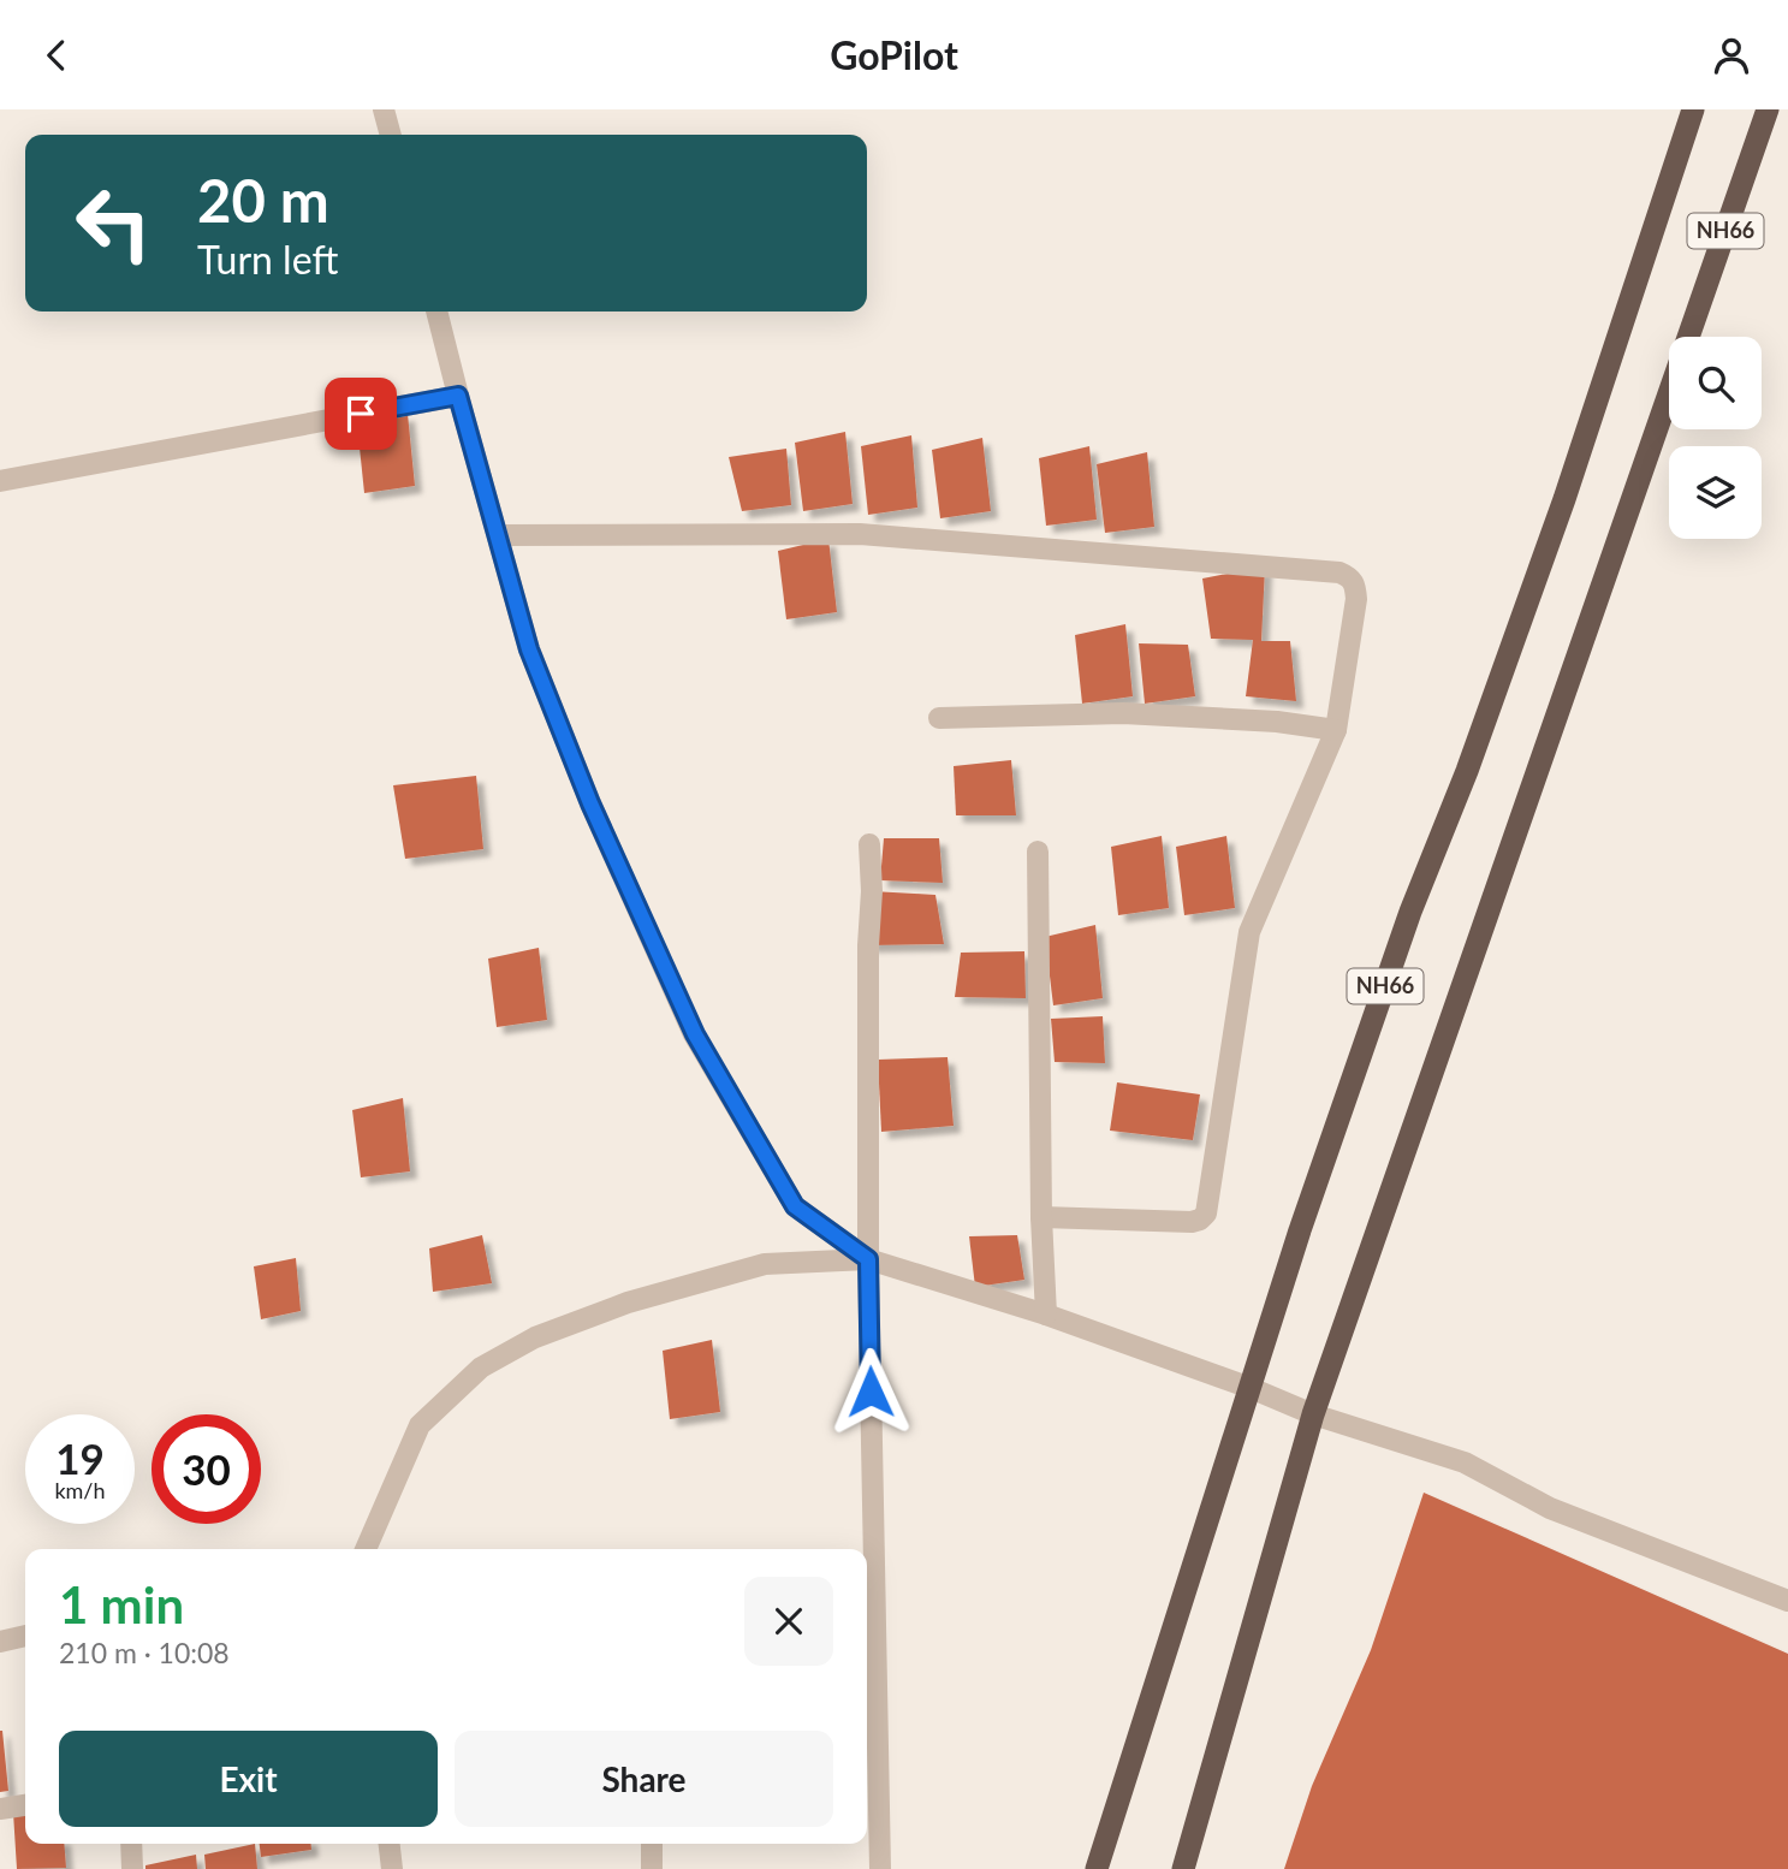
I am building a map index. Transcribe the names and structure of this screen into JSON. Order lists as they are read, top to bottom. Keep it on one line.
{"streets":{"highway":["NH66"]},"page":{"header":"GoPilot","turn":["20 m","Turn left"],"speed":"19 km/h","limit":"30","heading":["1 min","210 m · 10:08"],"buttons":["Exit","Share"]}}
